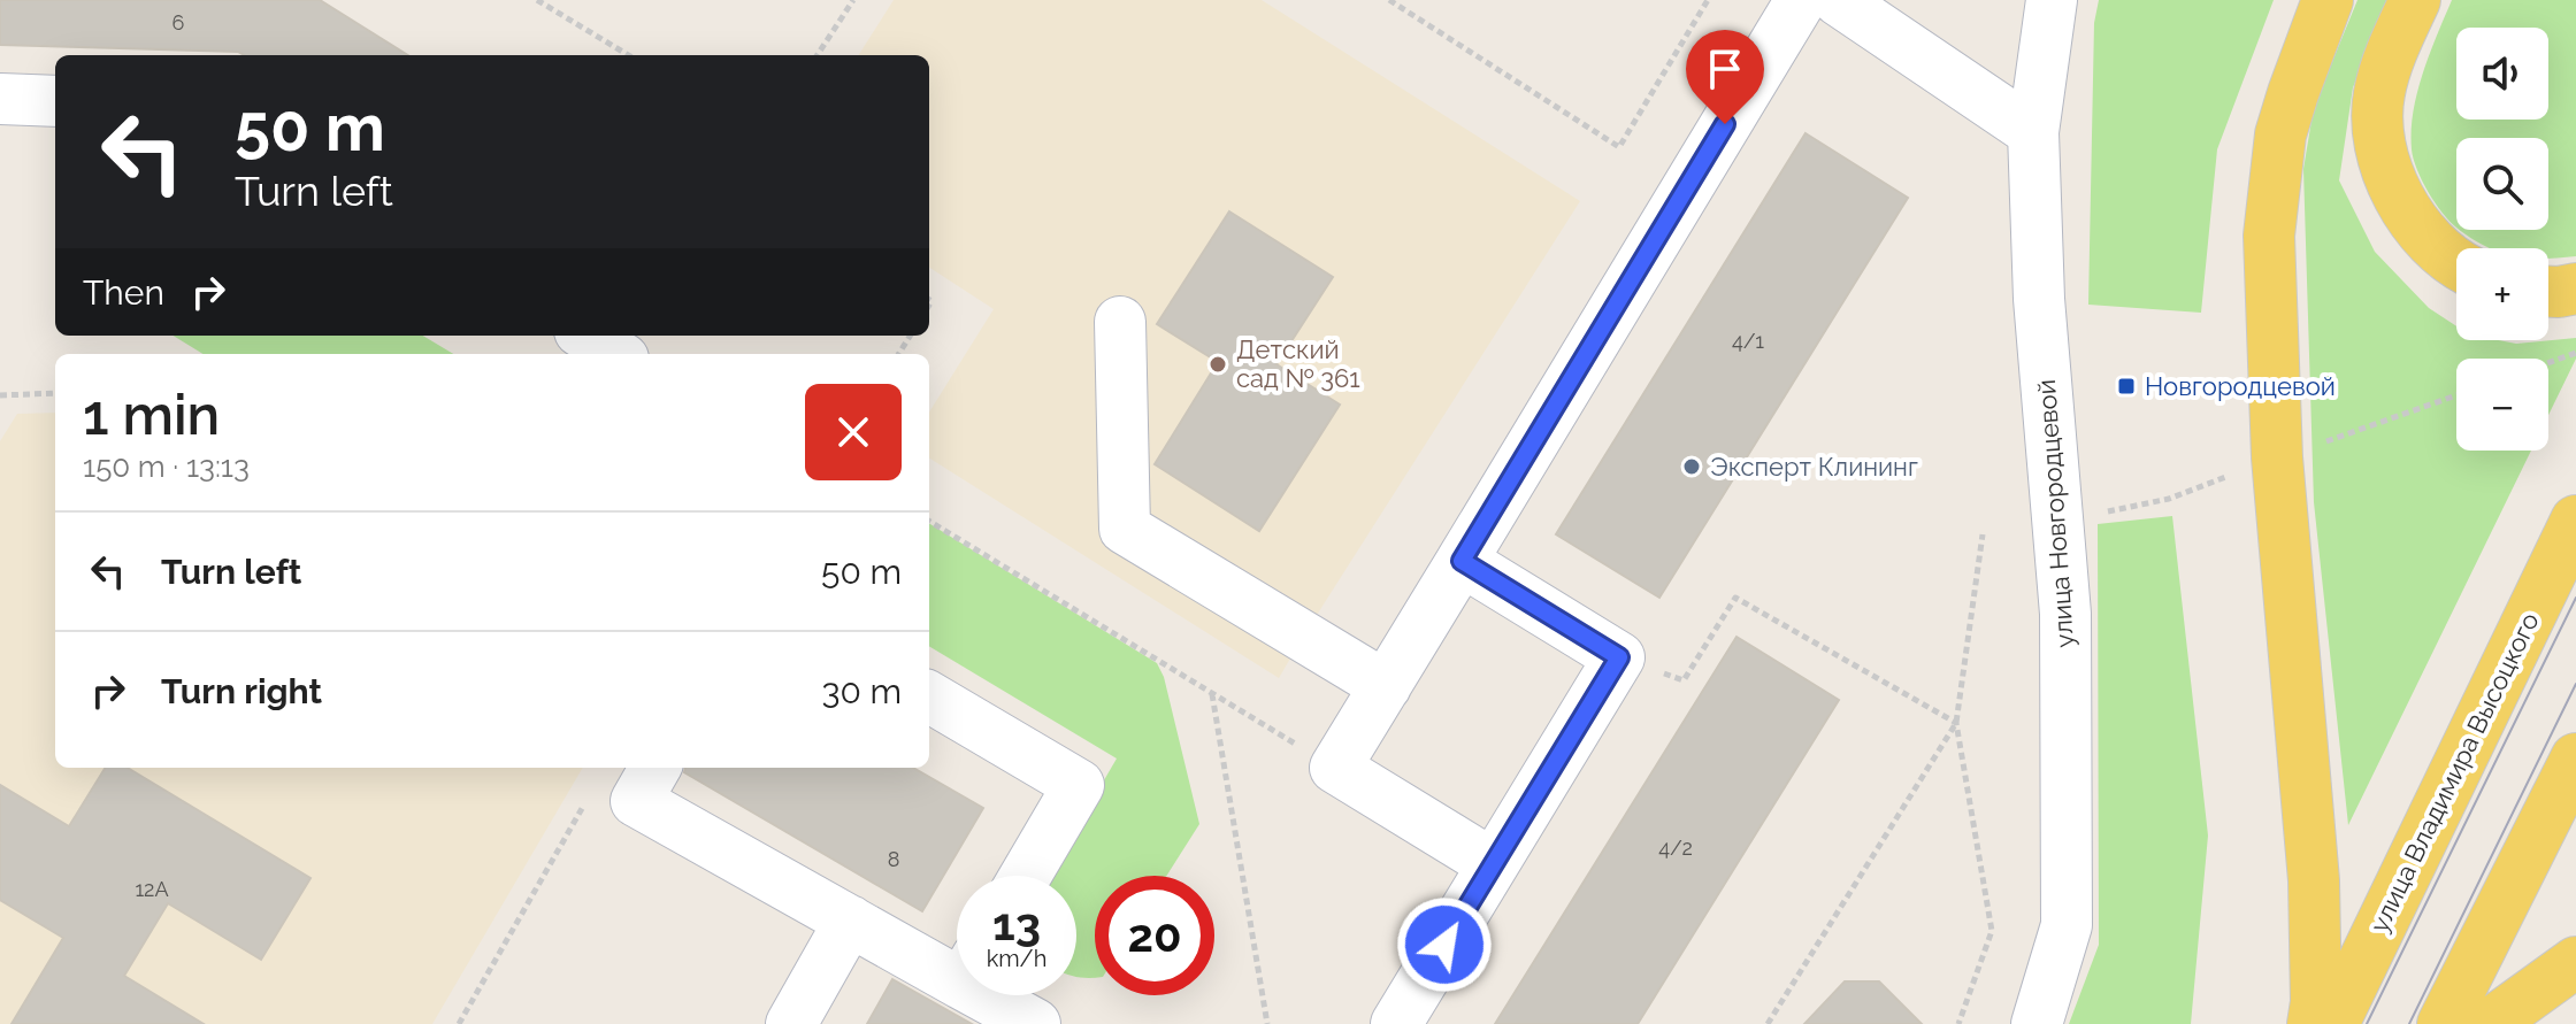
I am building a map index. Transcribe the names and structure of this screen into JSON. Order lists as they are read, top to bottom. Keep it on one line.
{"streets":{"main road":["улица Владимира Высоцкого"],"street":["улица Новгородцевой"]},"places":{"other":["Детский сад № 361","Эксперт Клининг"],"transit":["Новгородцевой"]},"house_numbers":["6","4/1","4/2","8","12А"],"page":{"map_buttons":["+","−"],"turn":["50 m","Turn left"],"then":"Then","heading":["1 min","150 m · 13:13"],"list":[{"name":"Turn left","value":"50 m"},{"name":"Turn right","value":"30 m"}],"speed":"13 km/h","limit":"20"}}
